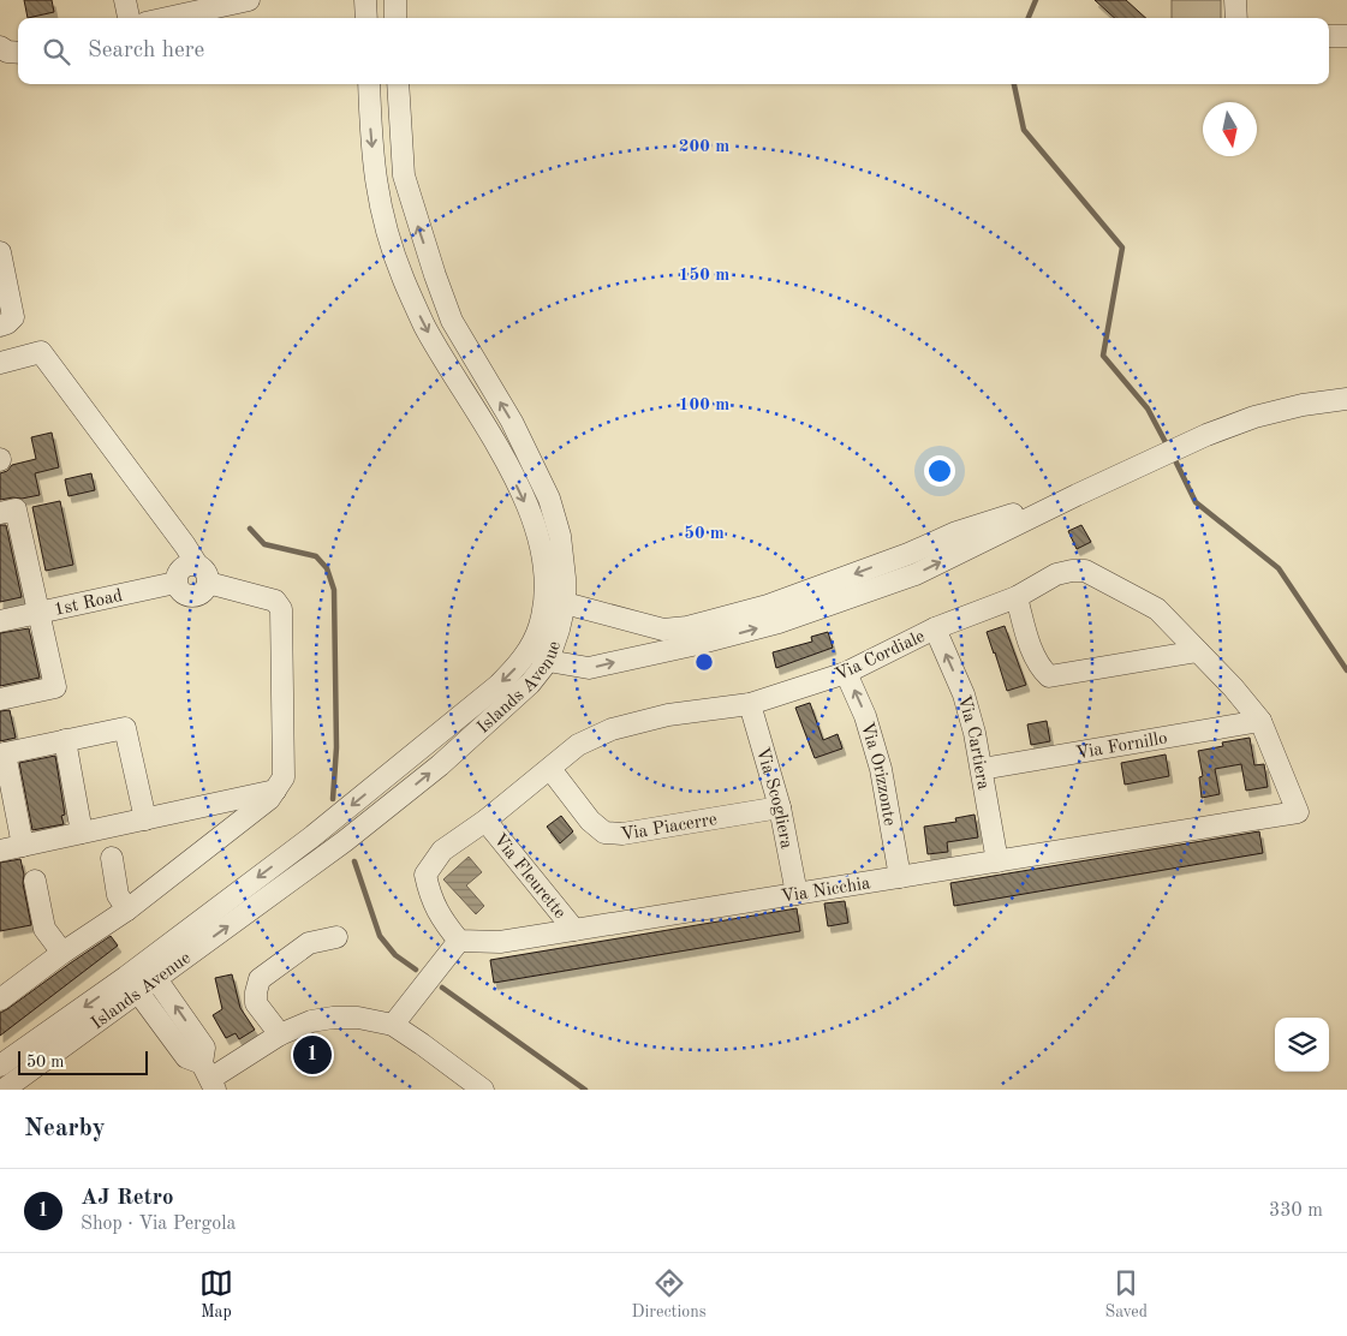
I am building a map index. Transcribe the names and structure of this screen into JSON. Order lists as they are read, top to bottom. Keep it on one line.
{"streets":{"street":["1st Road","Via Cordiale","Islands Avenue","Via Cartiera","Via Fornillo","Via Orizzonte","Via Scogliera","Via Piacerre","Via Fleurette","Via Nicchia"]},"crossings":[["Via Cordiale","Via Cartiera"],["Via Cordiale","Via Fornillo"],["Via Cordiale","Via Orizzonte"],["Via Cordiale","Via Scogliera"],["Via Cordiale","Via Piacerre"],["Via Cordiale","Via Fleurette"],["Via Cordiale","Via Nicchia"],["Via Cartiera","Via Fornillo"],["Via Cartiera","Via Nicchia"],["Via Orizzonte","Via Nicchia"],["Via Scogliera","Via Piacerre"],["Via Scogliera","Via Nicchia"],["Via Fleurette","Via Nicchia"]],"one_way":["Via Cartiera","Via Orizzonte"],"scale_bar":"50 m","north":"bottom","page":{"search":"Search here","pins":"1","scale":"50 m","heading":"Nearby","list":[{"mark":"1","name":"AJ Retro","note":"Shop · Via Pergola","value":"330 m"}],"nav":["Map","Directions","Saved"]},"rings":["200 m","150 m","100 m","50 m"]}
